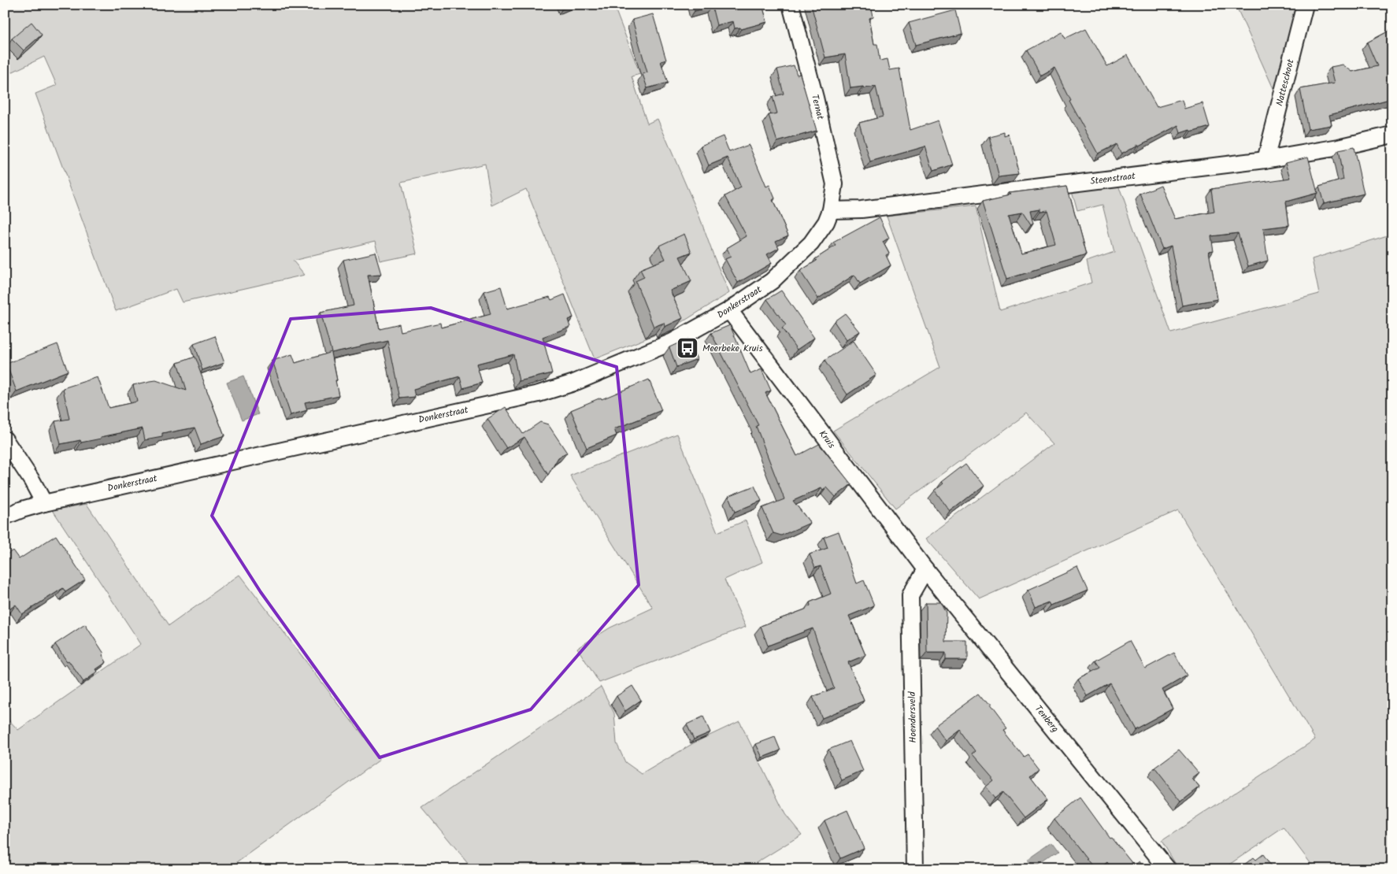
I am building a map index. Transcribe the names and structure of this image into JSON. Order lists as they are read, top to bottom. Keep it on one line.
{"streets":{"street":["Natteschoot","Ternat","Steenstraat","Donkerstraat","Kruis","Hoendersveld","Tenberg"]},"crossings":[["Natteschoot","Steenstraat"],["Ternat","Steenstraat"],["Ternat","Donkerstraat"],["Steenstraat","Donkerstraat"],["Donkerstraat","Kruis"],["Kruis","Hoendersveld"],["Kruis","Tenberg"],["Hoendersveld","Tenberg"]],"places":{"bus stop":["Meerbeke Kruis"]}}
